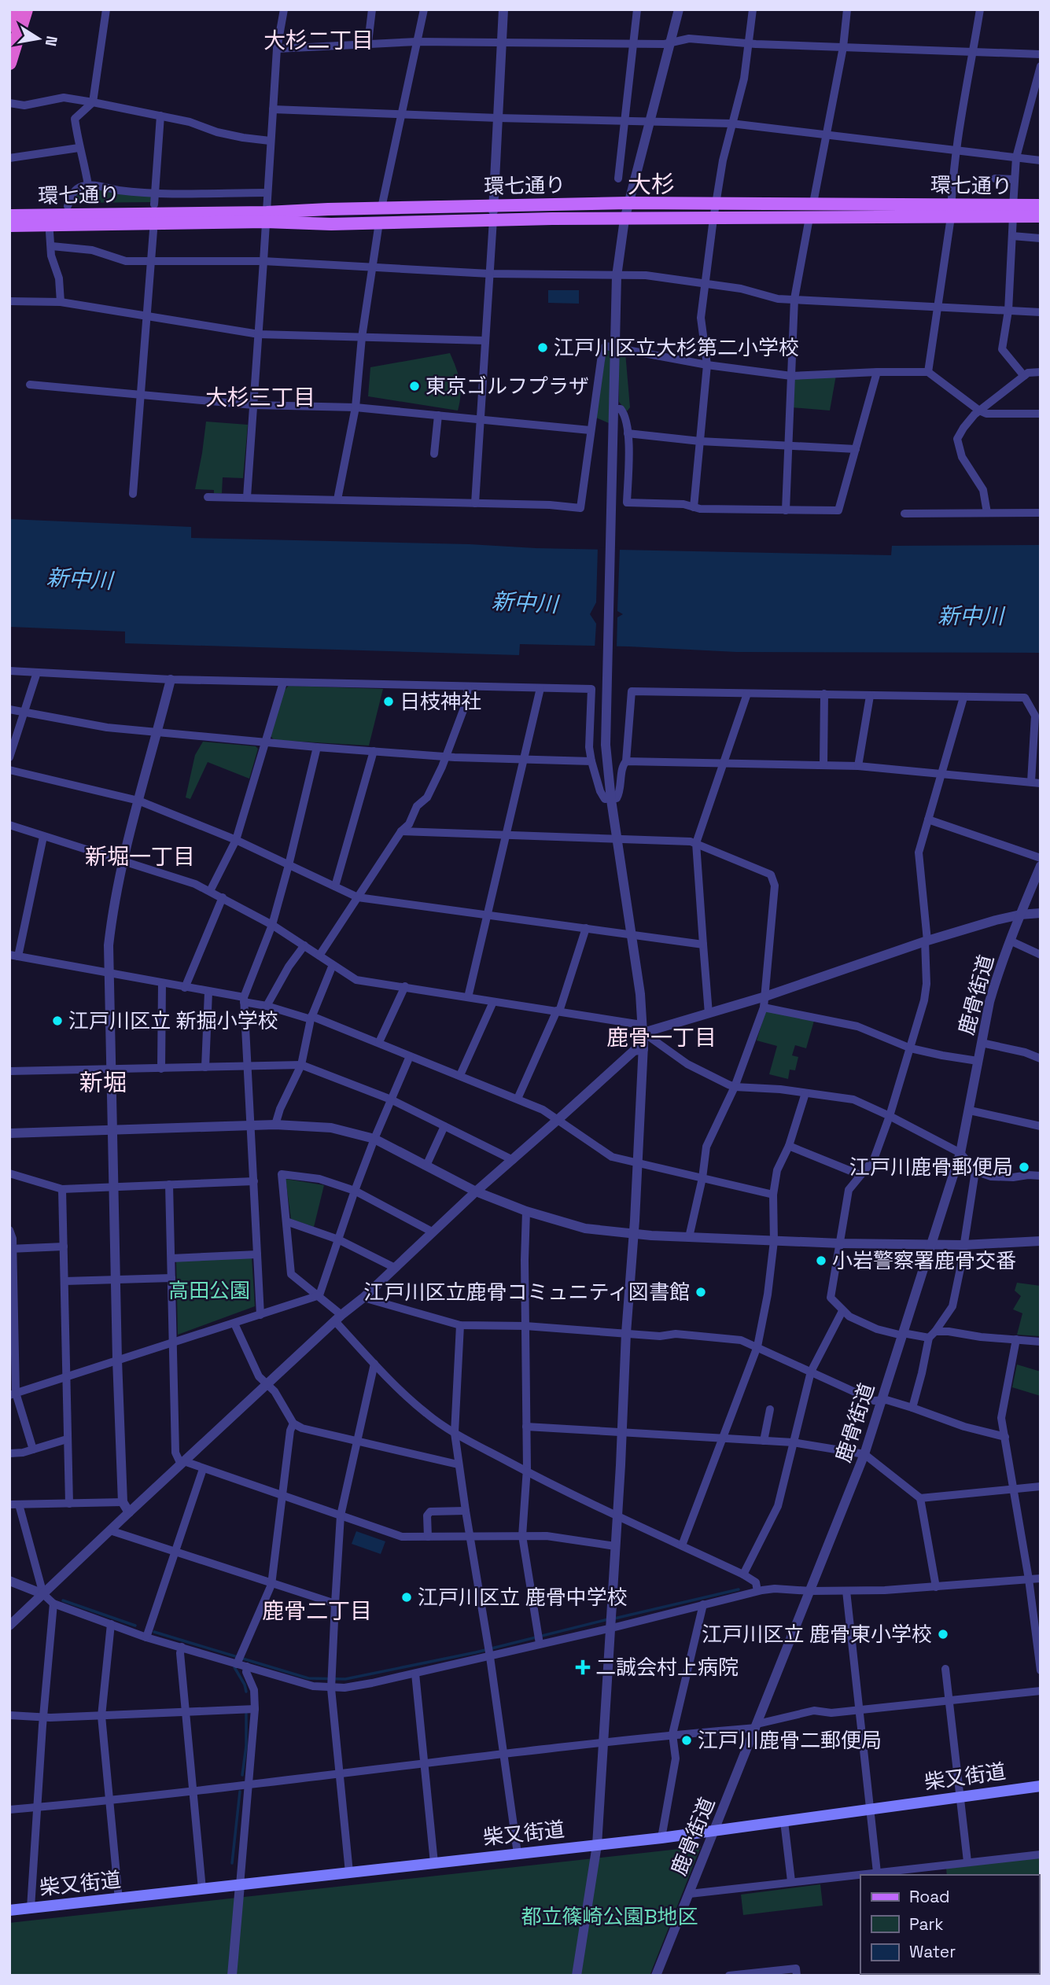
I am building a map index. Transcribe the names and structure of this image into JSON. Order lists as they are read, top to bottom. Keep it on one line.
{"streets":{"main road":["環七通り","柴又街道"],"street":["鹿骨街道"]},"crossings":[["鹿骨街道","柴又街道"]],"districts":["大杉二丁目","大杉","大杉三丁目","新堀一丁目","鹿骨一丁目","新堀","鹿骨二丁目"],"water":["新中川"],"parks":["高田公園","都立篠崎公園B地区"],"places":{"other":["江戸川区立大杉第二小学校","東京ゴルフプラザ","日枝神社","江戸川区立 新掘小学校","江戸川鹿骨郵便局","小岩警察署鹿骨交番","江戸川区立鹿骨コミュニティ図書館","江戸川区立 鹿骨中学校","江戸川区立 鹿骨東小学校","江戸川鹿骨二郵便局"],"health":["二誠会村上病院"]},"legend":["Road","Park","Water"],"north":"right"}
